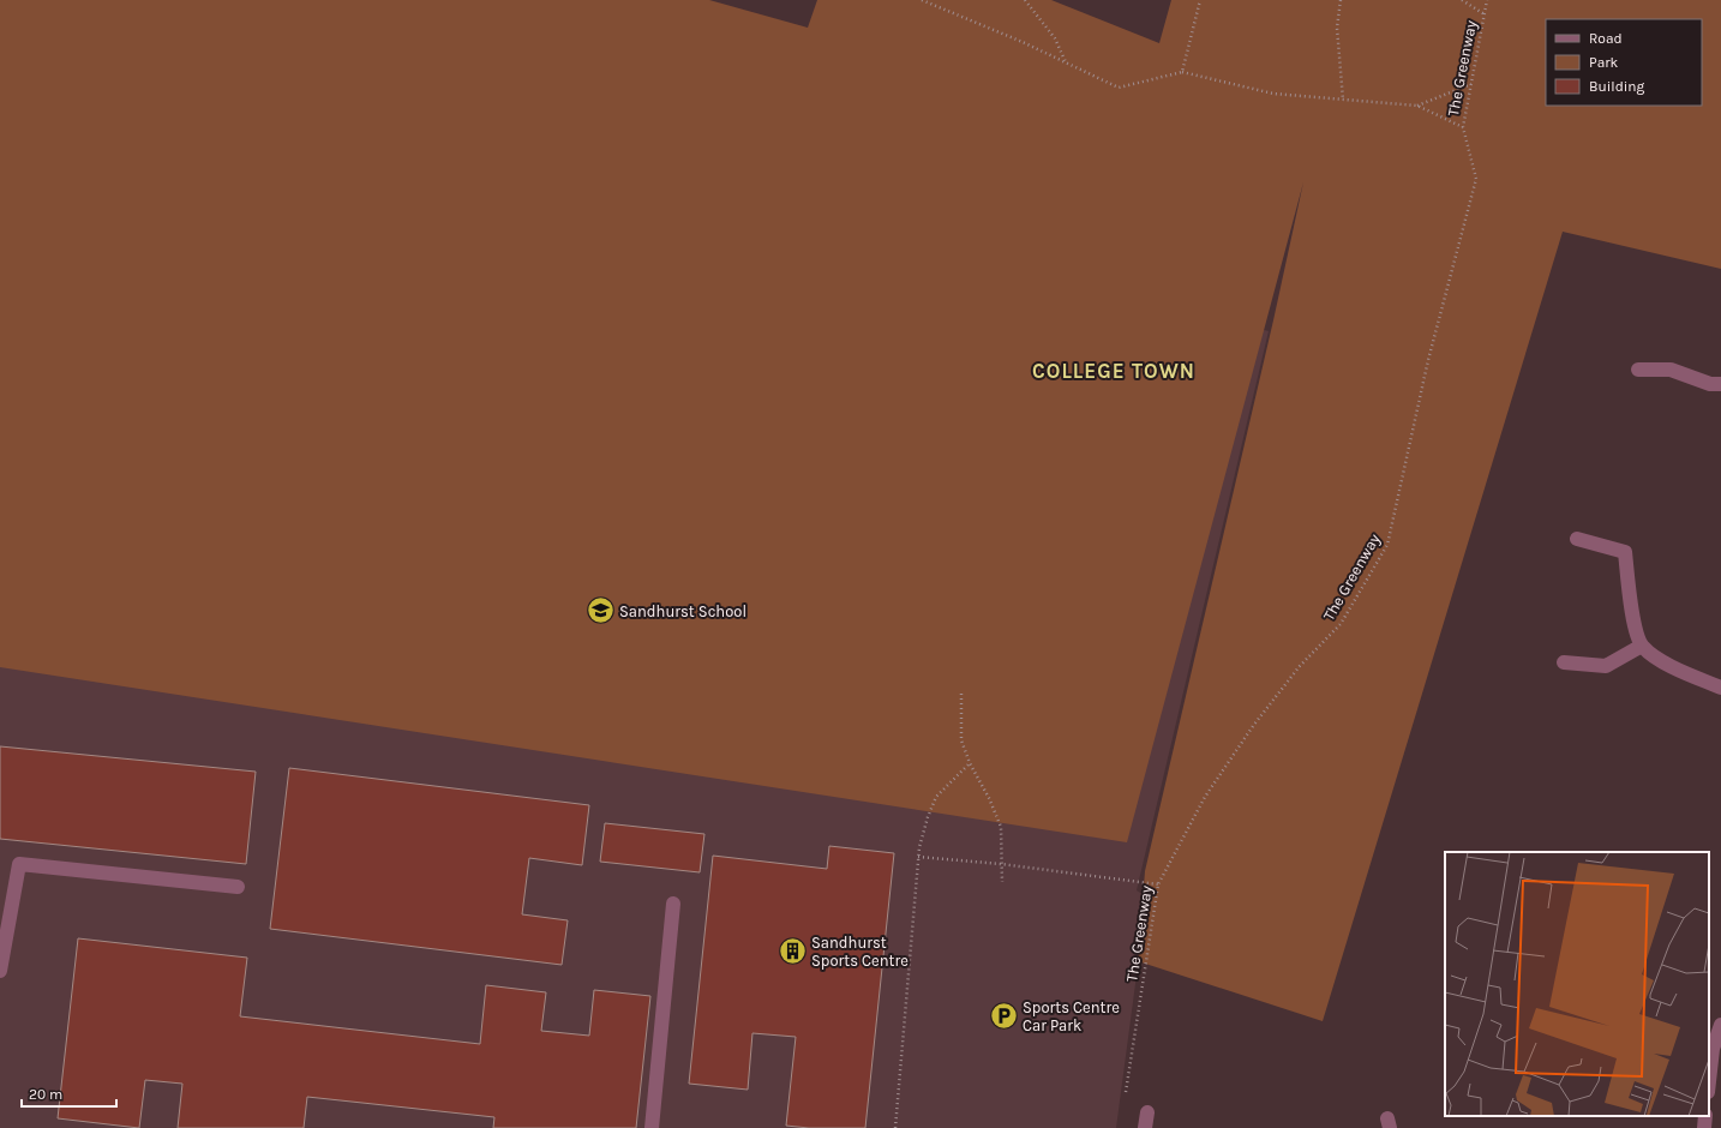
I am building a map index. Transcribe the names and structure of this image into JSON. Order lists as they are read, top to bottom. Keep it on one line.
{"streets":{"path":["The Greenway"]},"districts":["COLLEGE TOWN"],"places":{"school or university":["Sandhurst School"],"building":["Sandhurst Sports Centre"],"parking":["Sports Centre Car Park"]},"legend":["Road","Park","Building"],"scale_bar":"20 m"}
